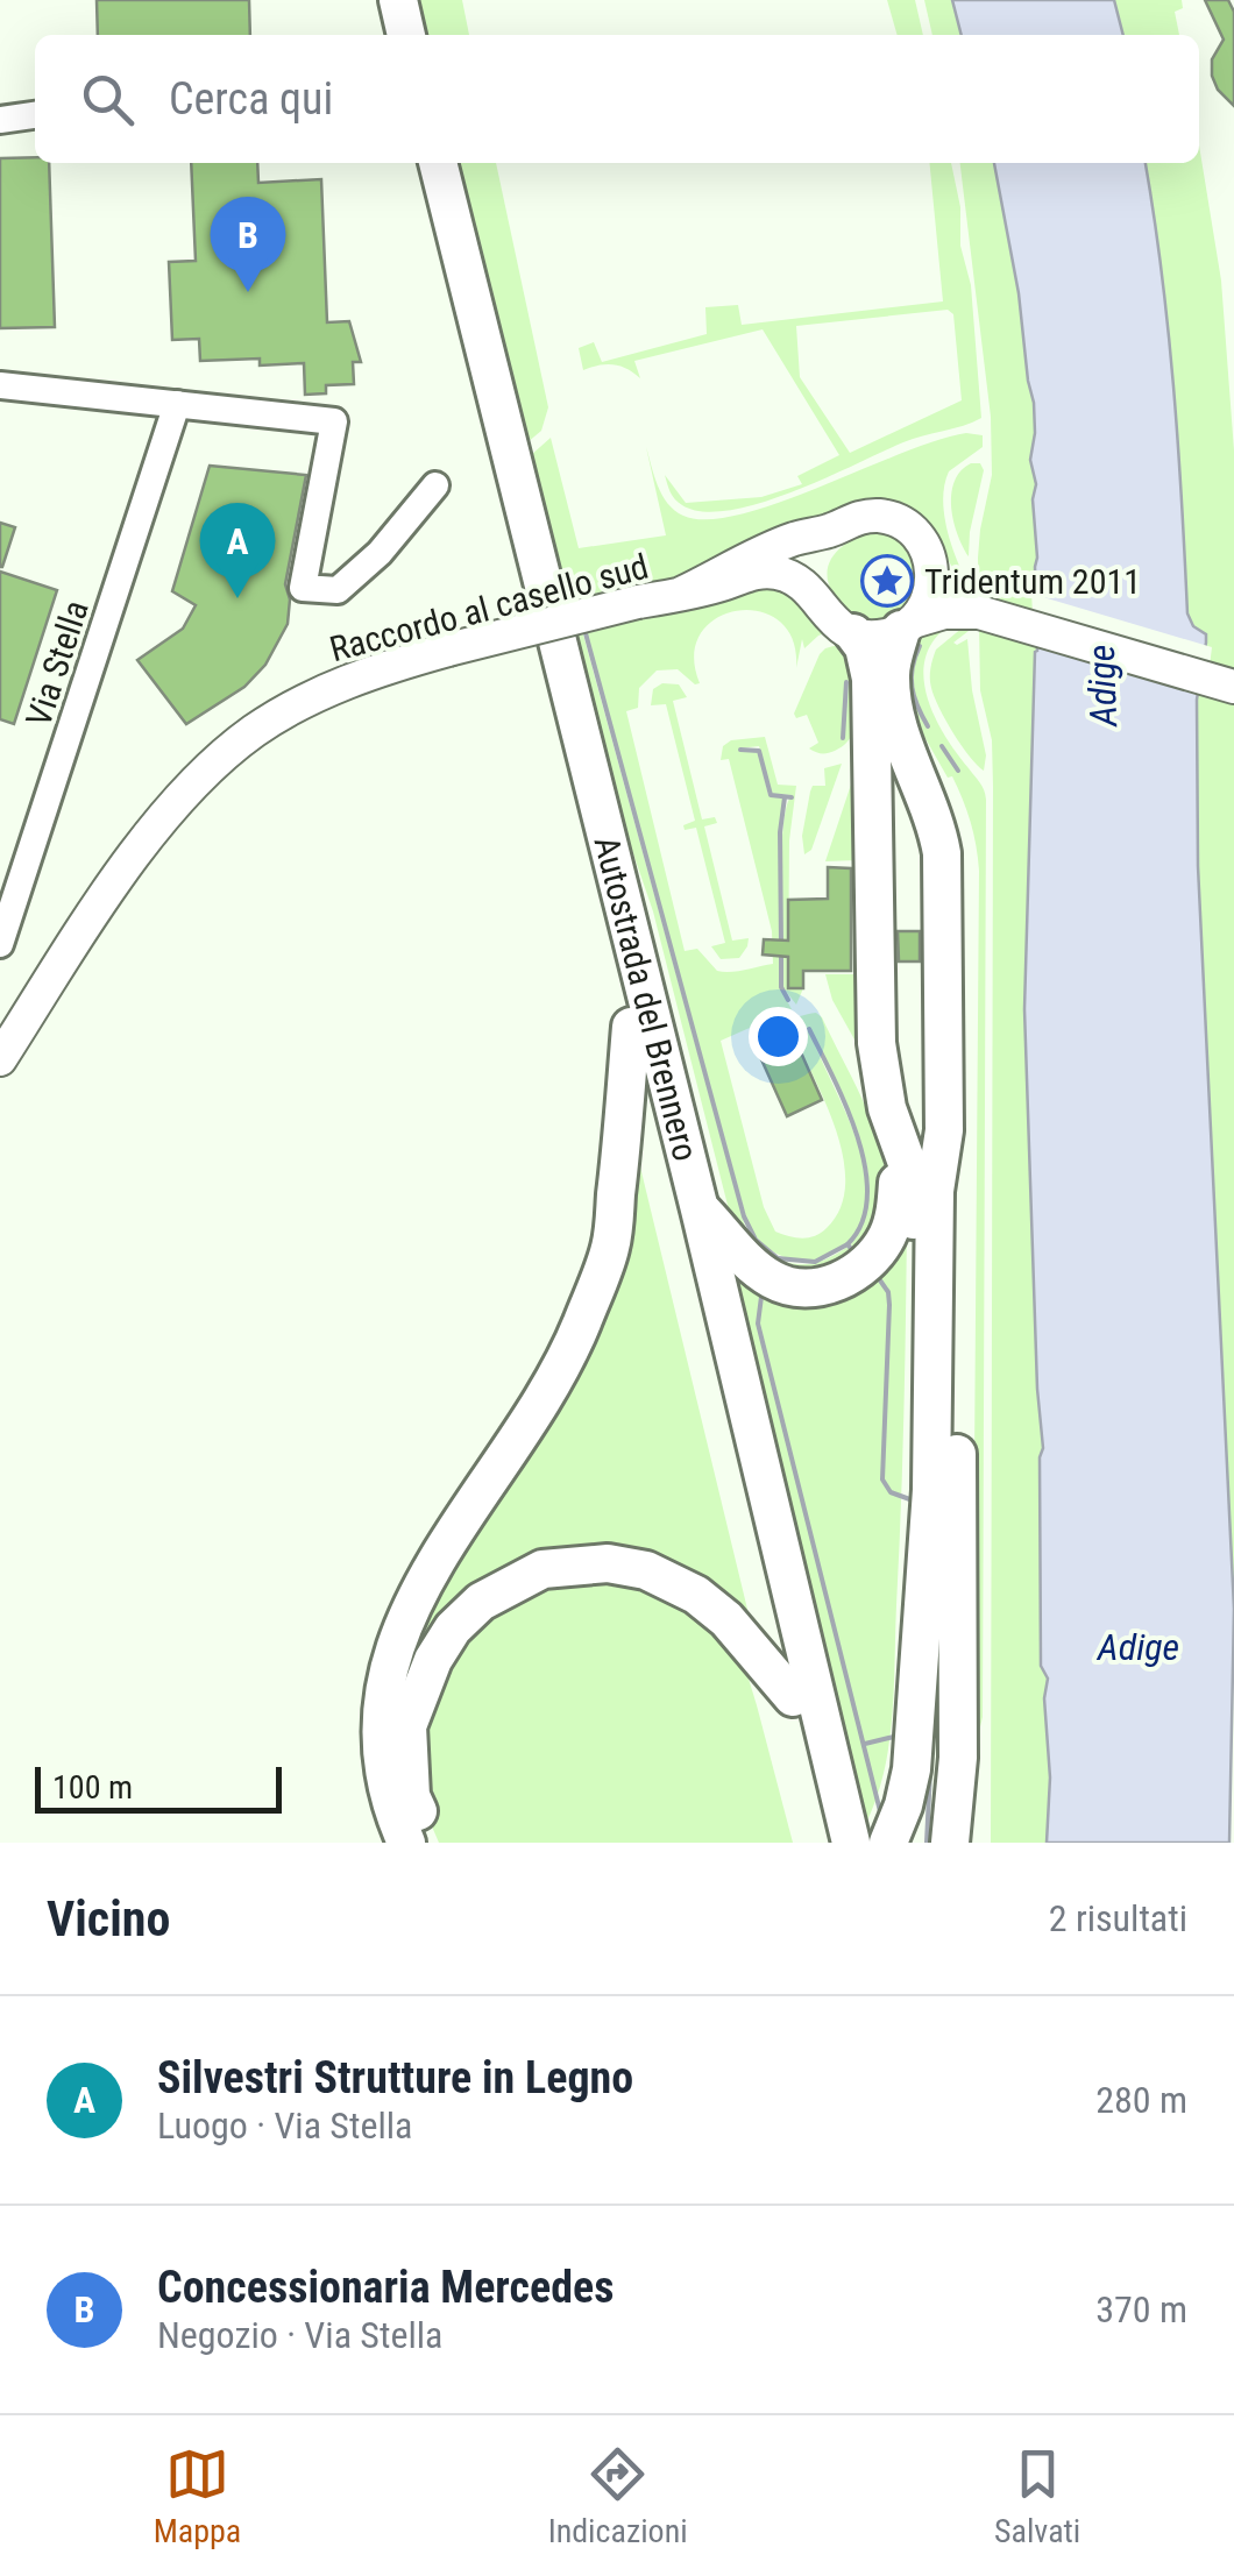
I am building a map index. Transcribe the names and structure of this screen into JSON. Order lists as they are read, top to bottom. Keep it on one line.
{"streets":{"highway":["Autostrada del Brennero"],"main road":["Raccordo al casello sud"],"street":["Via Stella"]},"water":["Adige"],"places":{"place":["Tridentum 2011"]},"scale_bar":"100 m","page":{"search":"Cerca qui","pins":["B","A"],"scale":"100 m","heading":["Vicino","2 risultati"],"list":[{"mark":"A","name":"Silvestri Strutture in Legno","note":"Luogo · Via Stella","value":"280 m"},{"mark":"B","name":"Concessionaria Mercedes","note":"Negozio · Via Stella","value":"370 m"}],"nav":["Mappa","Indicazioni","Salvati"]}}
